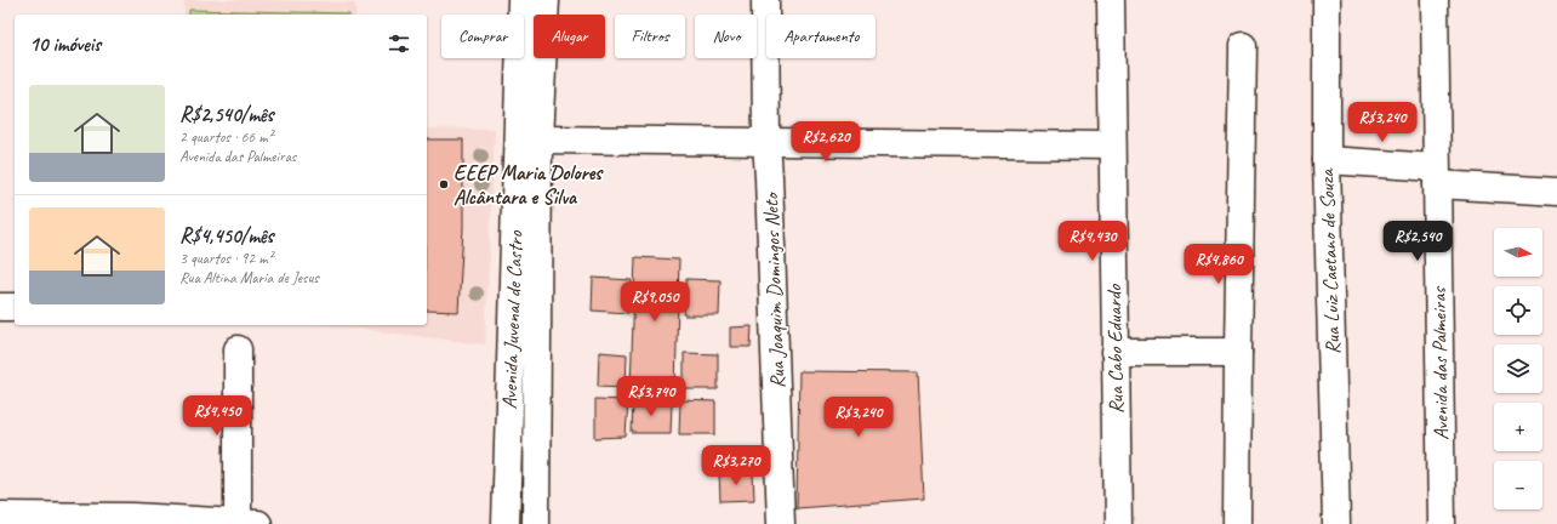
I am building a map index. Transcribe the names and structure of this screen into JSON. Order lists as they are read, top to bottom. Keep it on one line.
{"streets":{"street":["Rua Luiz Caetano de Souza","Rua Joaquim Domingos Neto","Avenida Juvenal de Castro","Rua Cabo Eduardo","Avenida das Palmeiras"]},"places":["EEEP Maria Dolores Alcântara e Silva"],"north":"right","page":{"chip":["Comprar","Alugar","Filtros","Novo","Apartamento"],"heading":"10 imóveis","list":[{"name":"R$2,540/mês","note":"2 quartos · 66 m² · Avenida das Palmeiras"},{"name":"R$4,450/mês","note":"3 quartos · 92 m² · Rua Altina Maria de Jesus"}],"price":["R$3,240","R$2,620","R$4,430","R$2,540","R$4,860","R$9,050","R$3,740","R$4,450","R$3,240","R$3,270"],"map_buttons":["+","−"]}}
